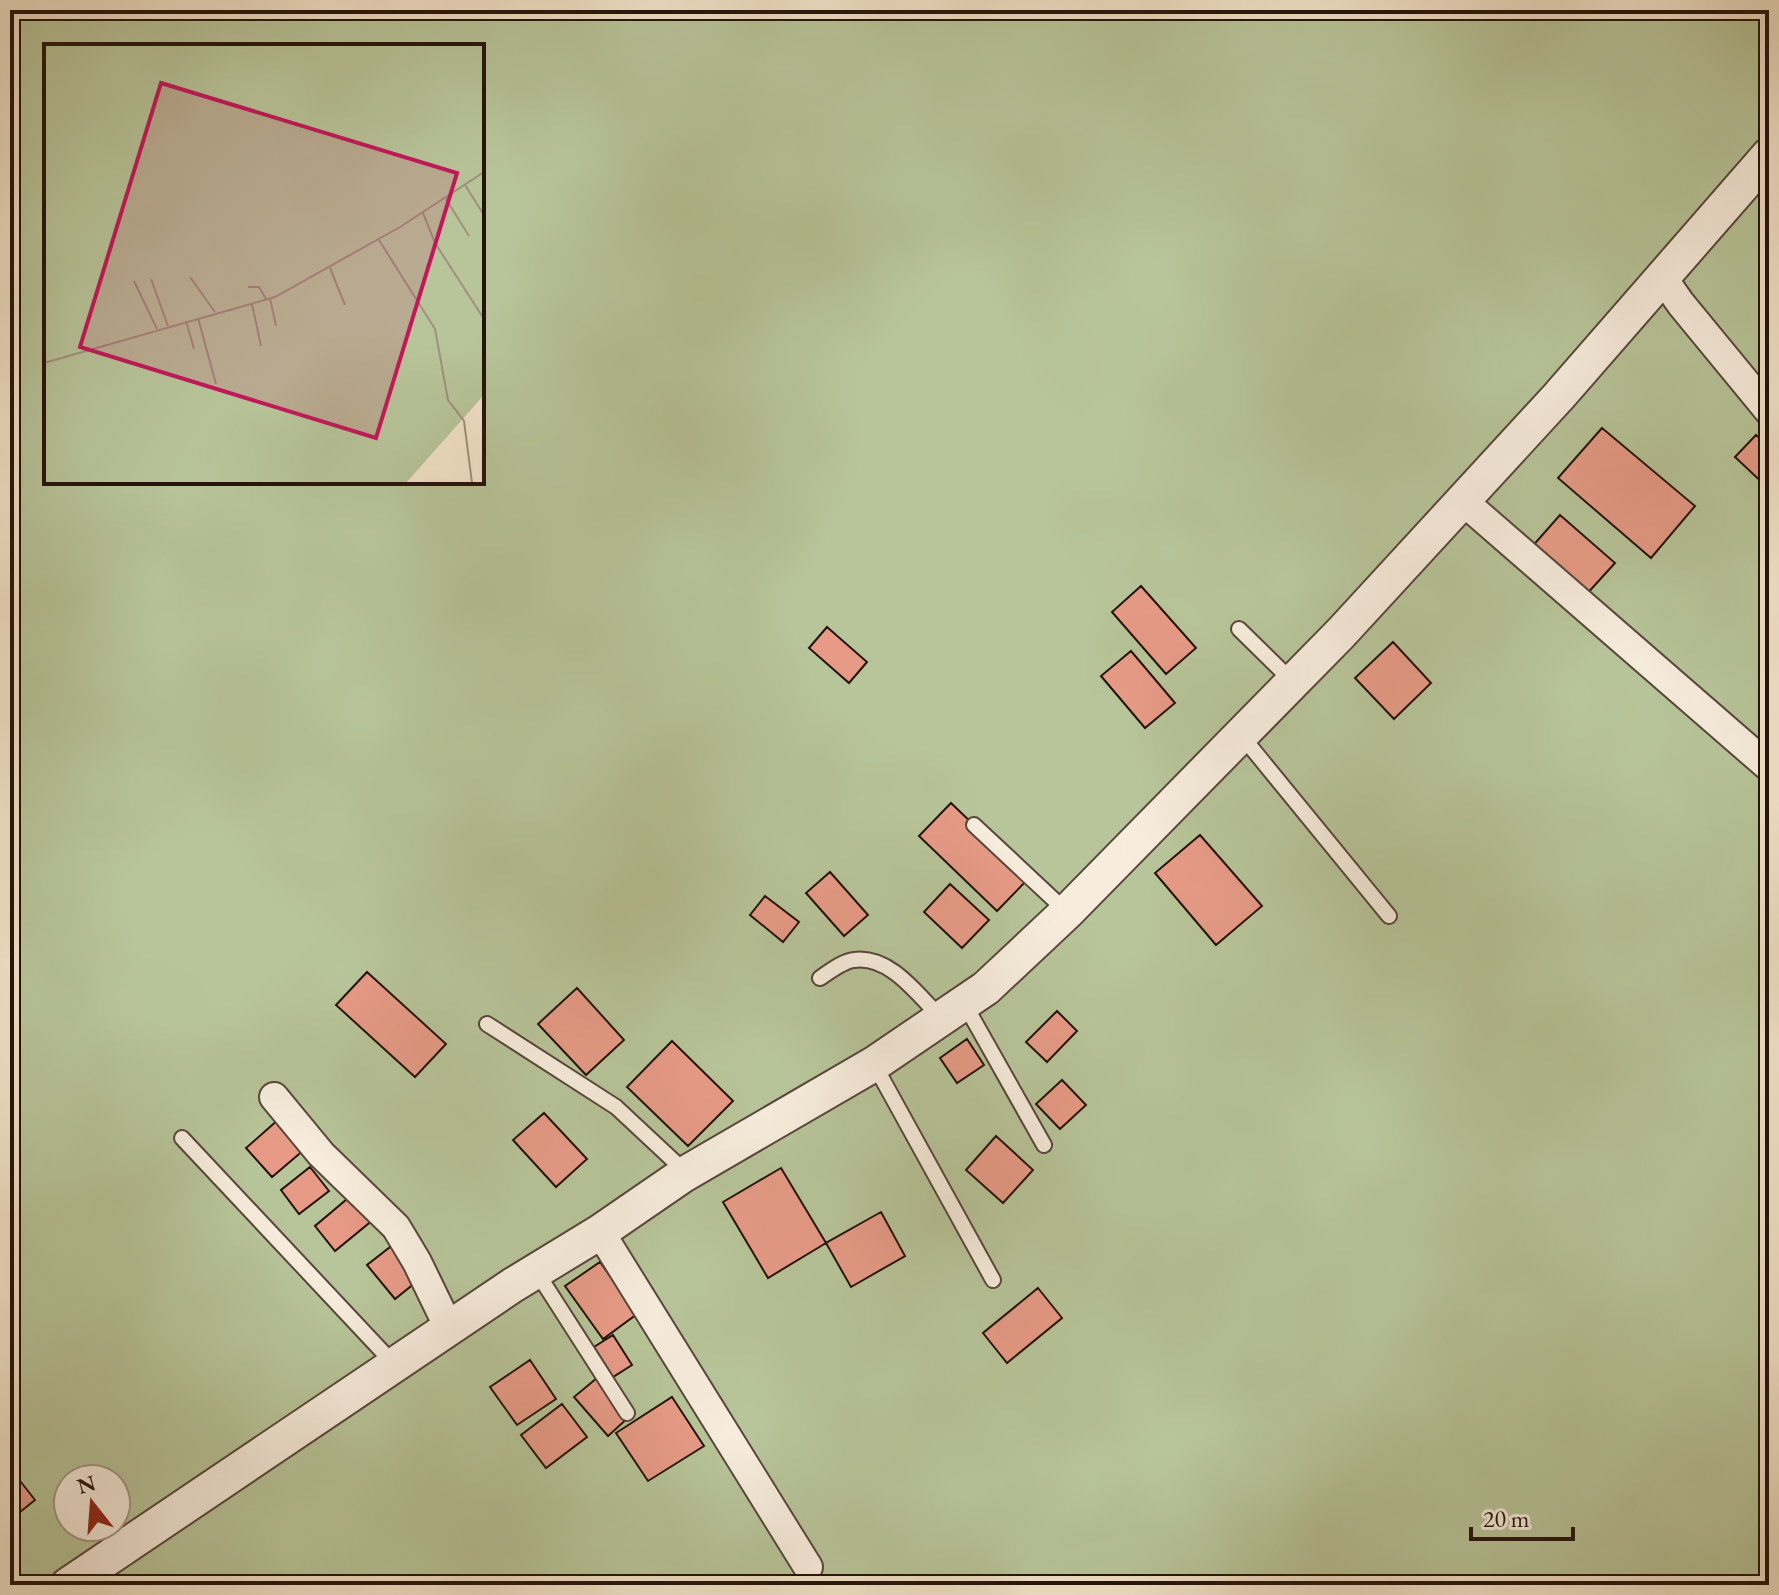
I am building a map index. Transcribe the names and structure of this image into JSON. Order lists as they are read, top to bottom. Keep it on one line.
{"scale_bar":"20 m","north":"top"}
